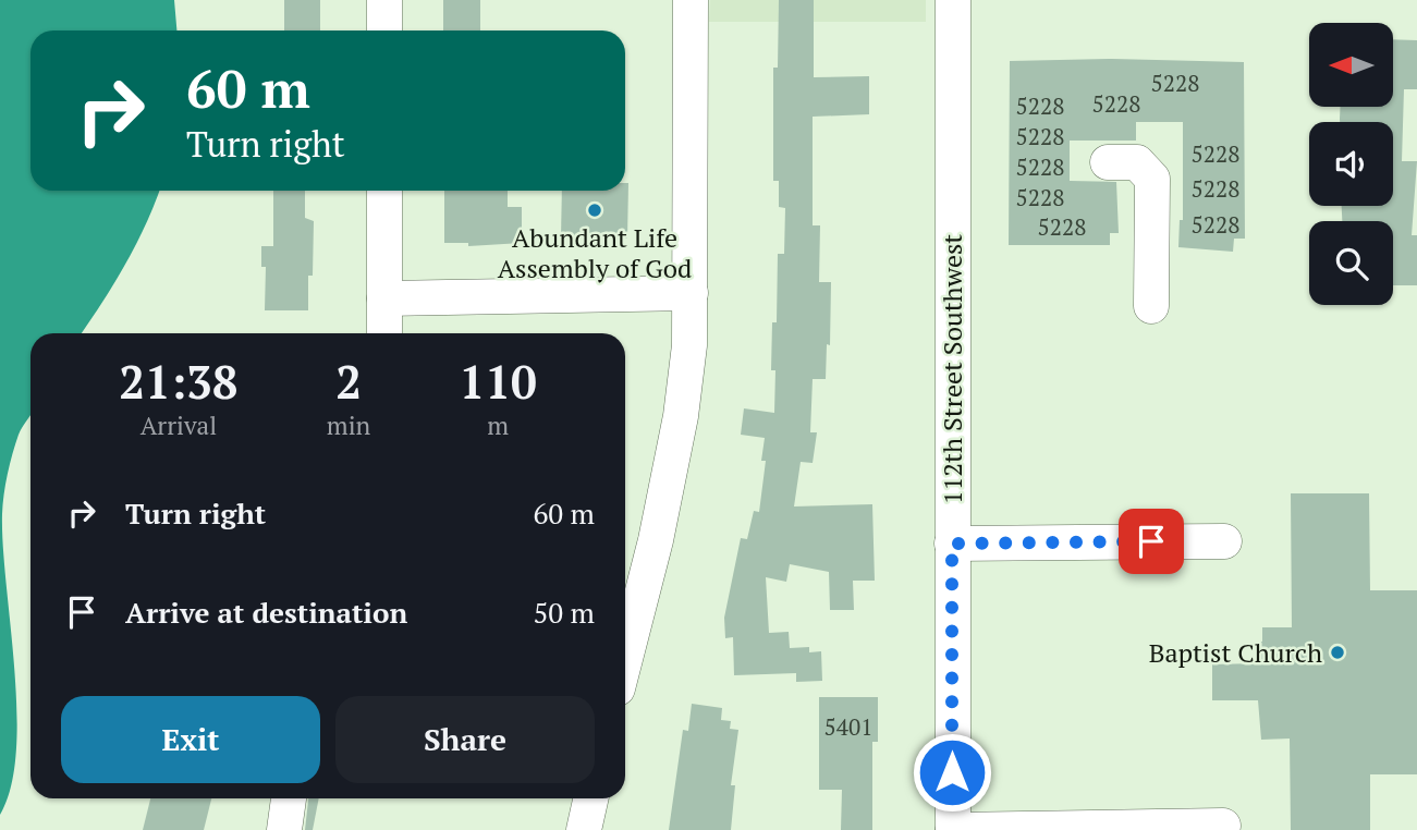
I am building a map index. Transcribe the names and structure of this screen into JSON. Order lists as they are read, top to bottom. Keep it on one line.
{"streets":{"street":["112th Street Southwest"]},"places":["Abundant Life Assembly of God","Baptist Church"],"house_numbers":["5228","5228","5228","5228","5228","5228","5228","5228","5228","5228","5401"],"north":"left","page":{"turn":["60 m","Turn right"],"eta":["21:38","Arrival","2","min","110","m"],"list":[{"name":"Turn right","value":"60 m"},{"name":"Arrive at destination","value":"50 m"}],"buttons":["Exit","Share"]}}
